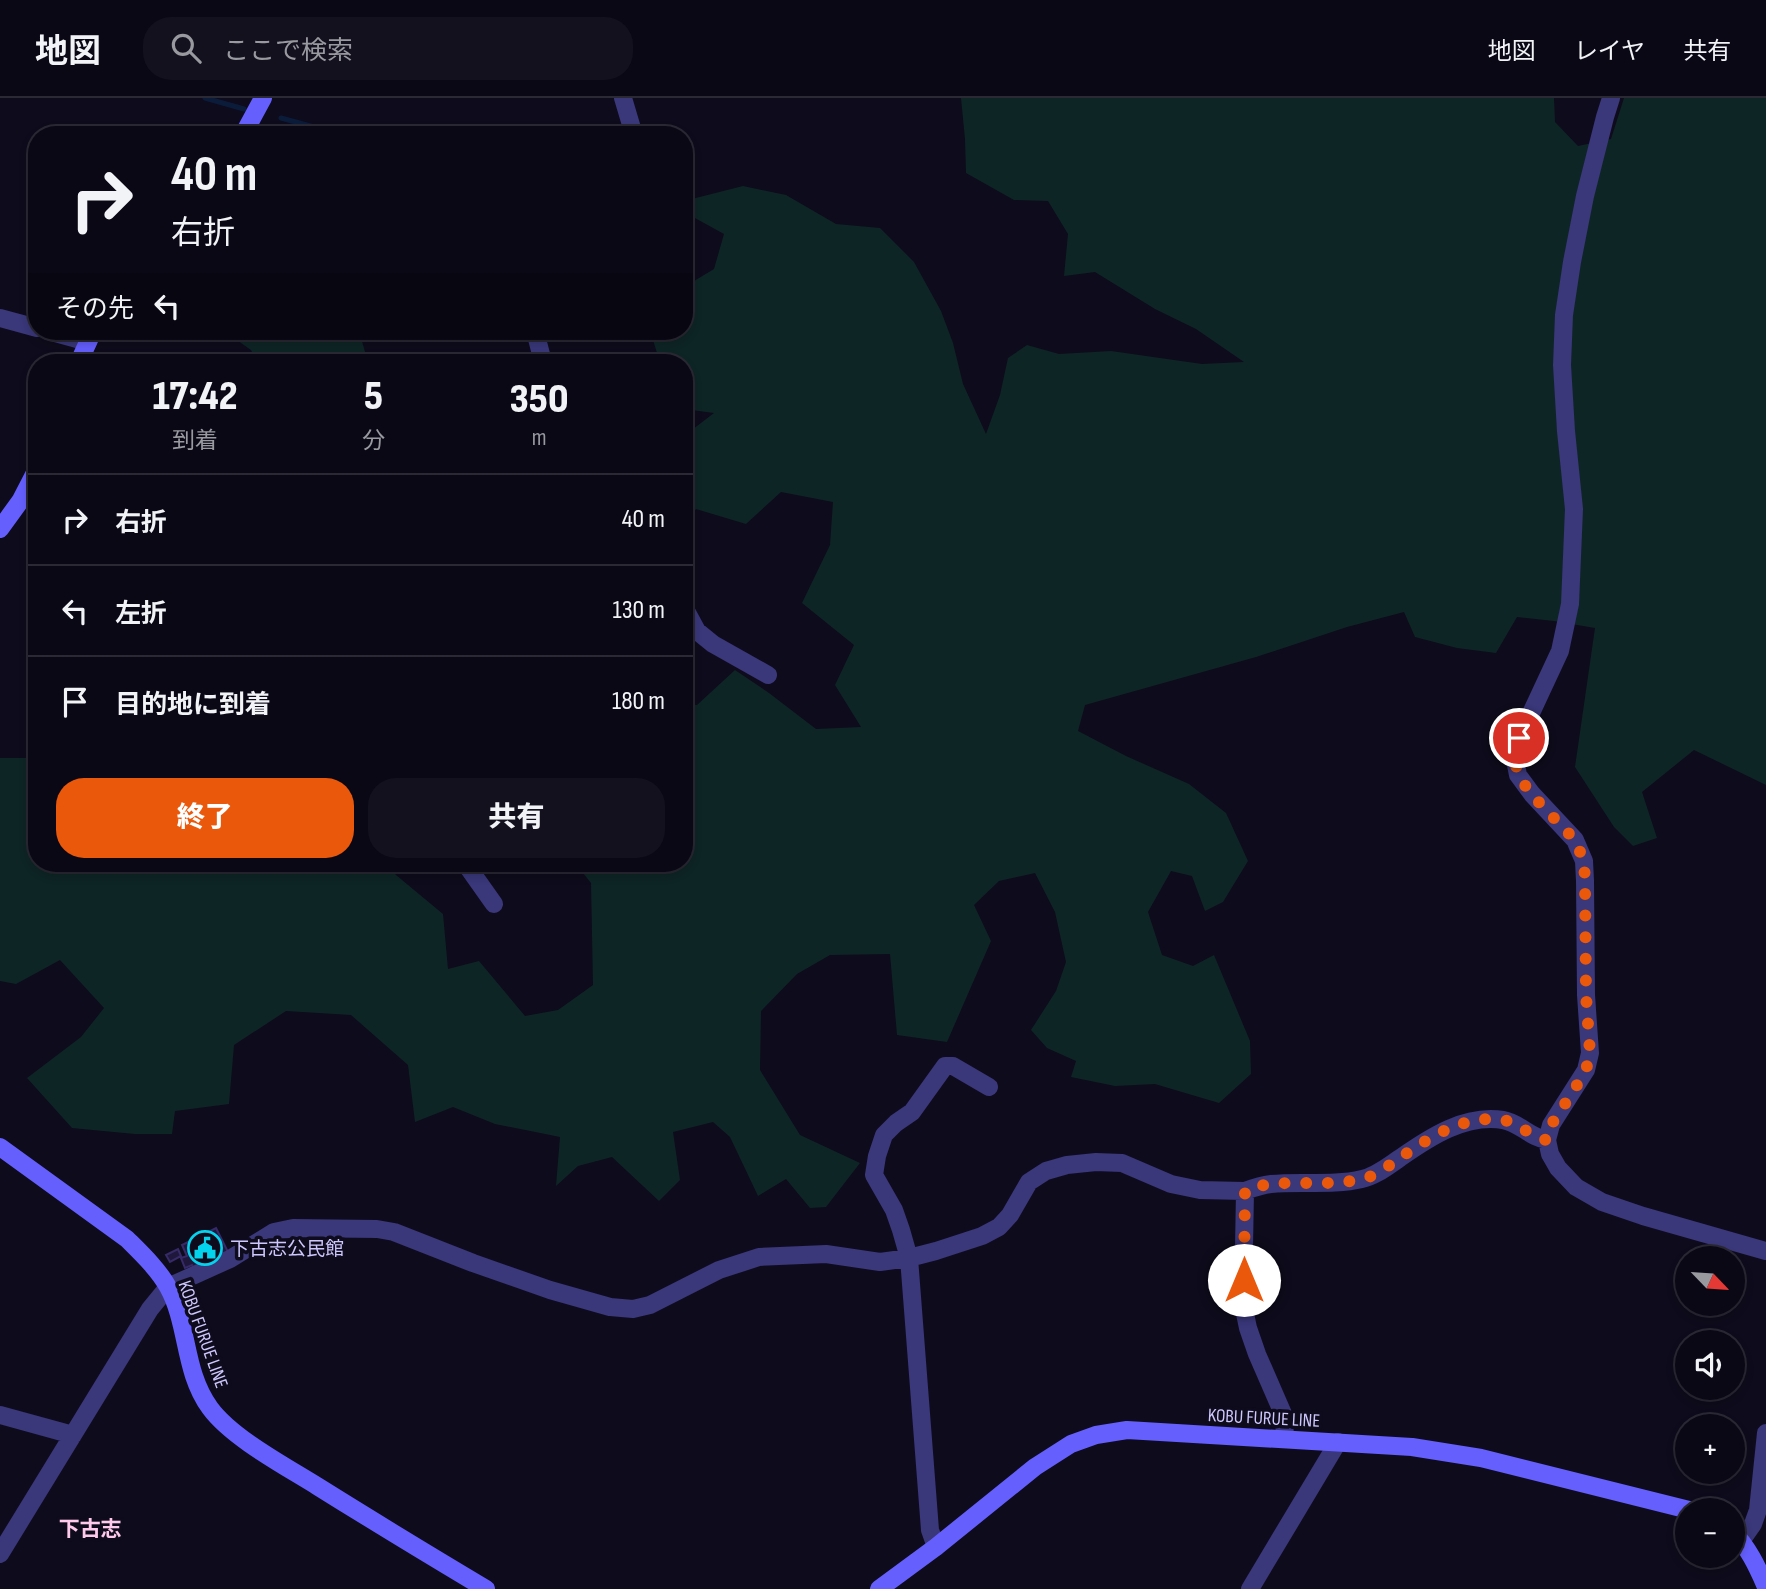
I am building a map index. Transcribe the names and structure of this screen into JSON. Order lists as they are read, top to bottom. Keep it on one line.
{"streets":{"main road":["KOBU FURUE LINE"]},"districts":["下古志"],"places":{"public building":["下古志公民館"]},"north":"bottom right","page":{"header":"地図","search":"ここで検索","nav":["地図","レイヤ","共有"],"turn":["40 m","右折"],"then":"その先","eta":["17:42","到着","5","分","350","m"],"list":[{"name":"右折","value":"40 m"},{"name":"左折","value":"130 m"},{"name":"目的地に到着","value":"180 m"}],"buttons":["終了","共有"],"map_buttons":["+","−"]}}
